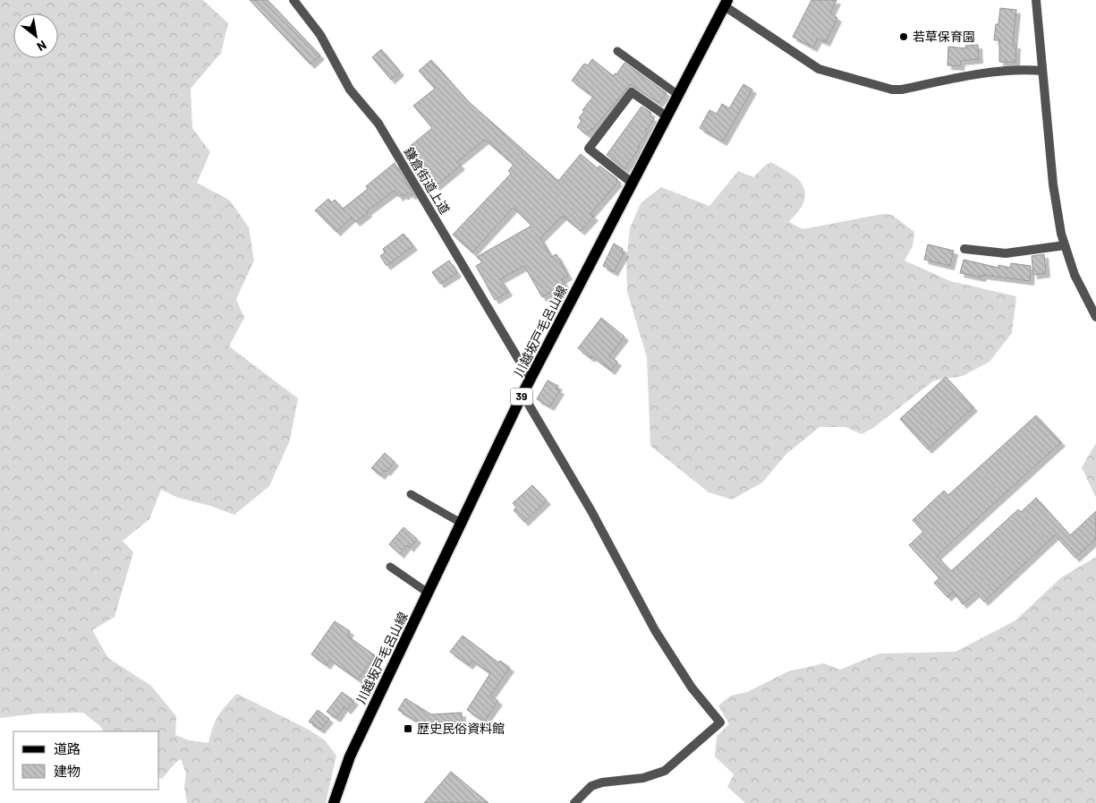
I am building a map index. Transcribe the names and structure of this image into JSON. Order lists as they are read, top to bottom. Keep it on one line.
{"streets":{"main road":["川越坂戸毛呂山線","39"],"street":["鎌倉街道上道"]},"crossings":[["鎌倉街道上道","川越坂戸毛呂山線"]],"places":{"other":["若草保育園"],"transit":["歴史民俗資料館"]},"legend":["道路","建物"],"north":"bottom right"}
